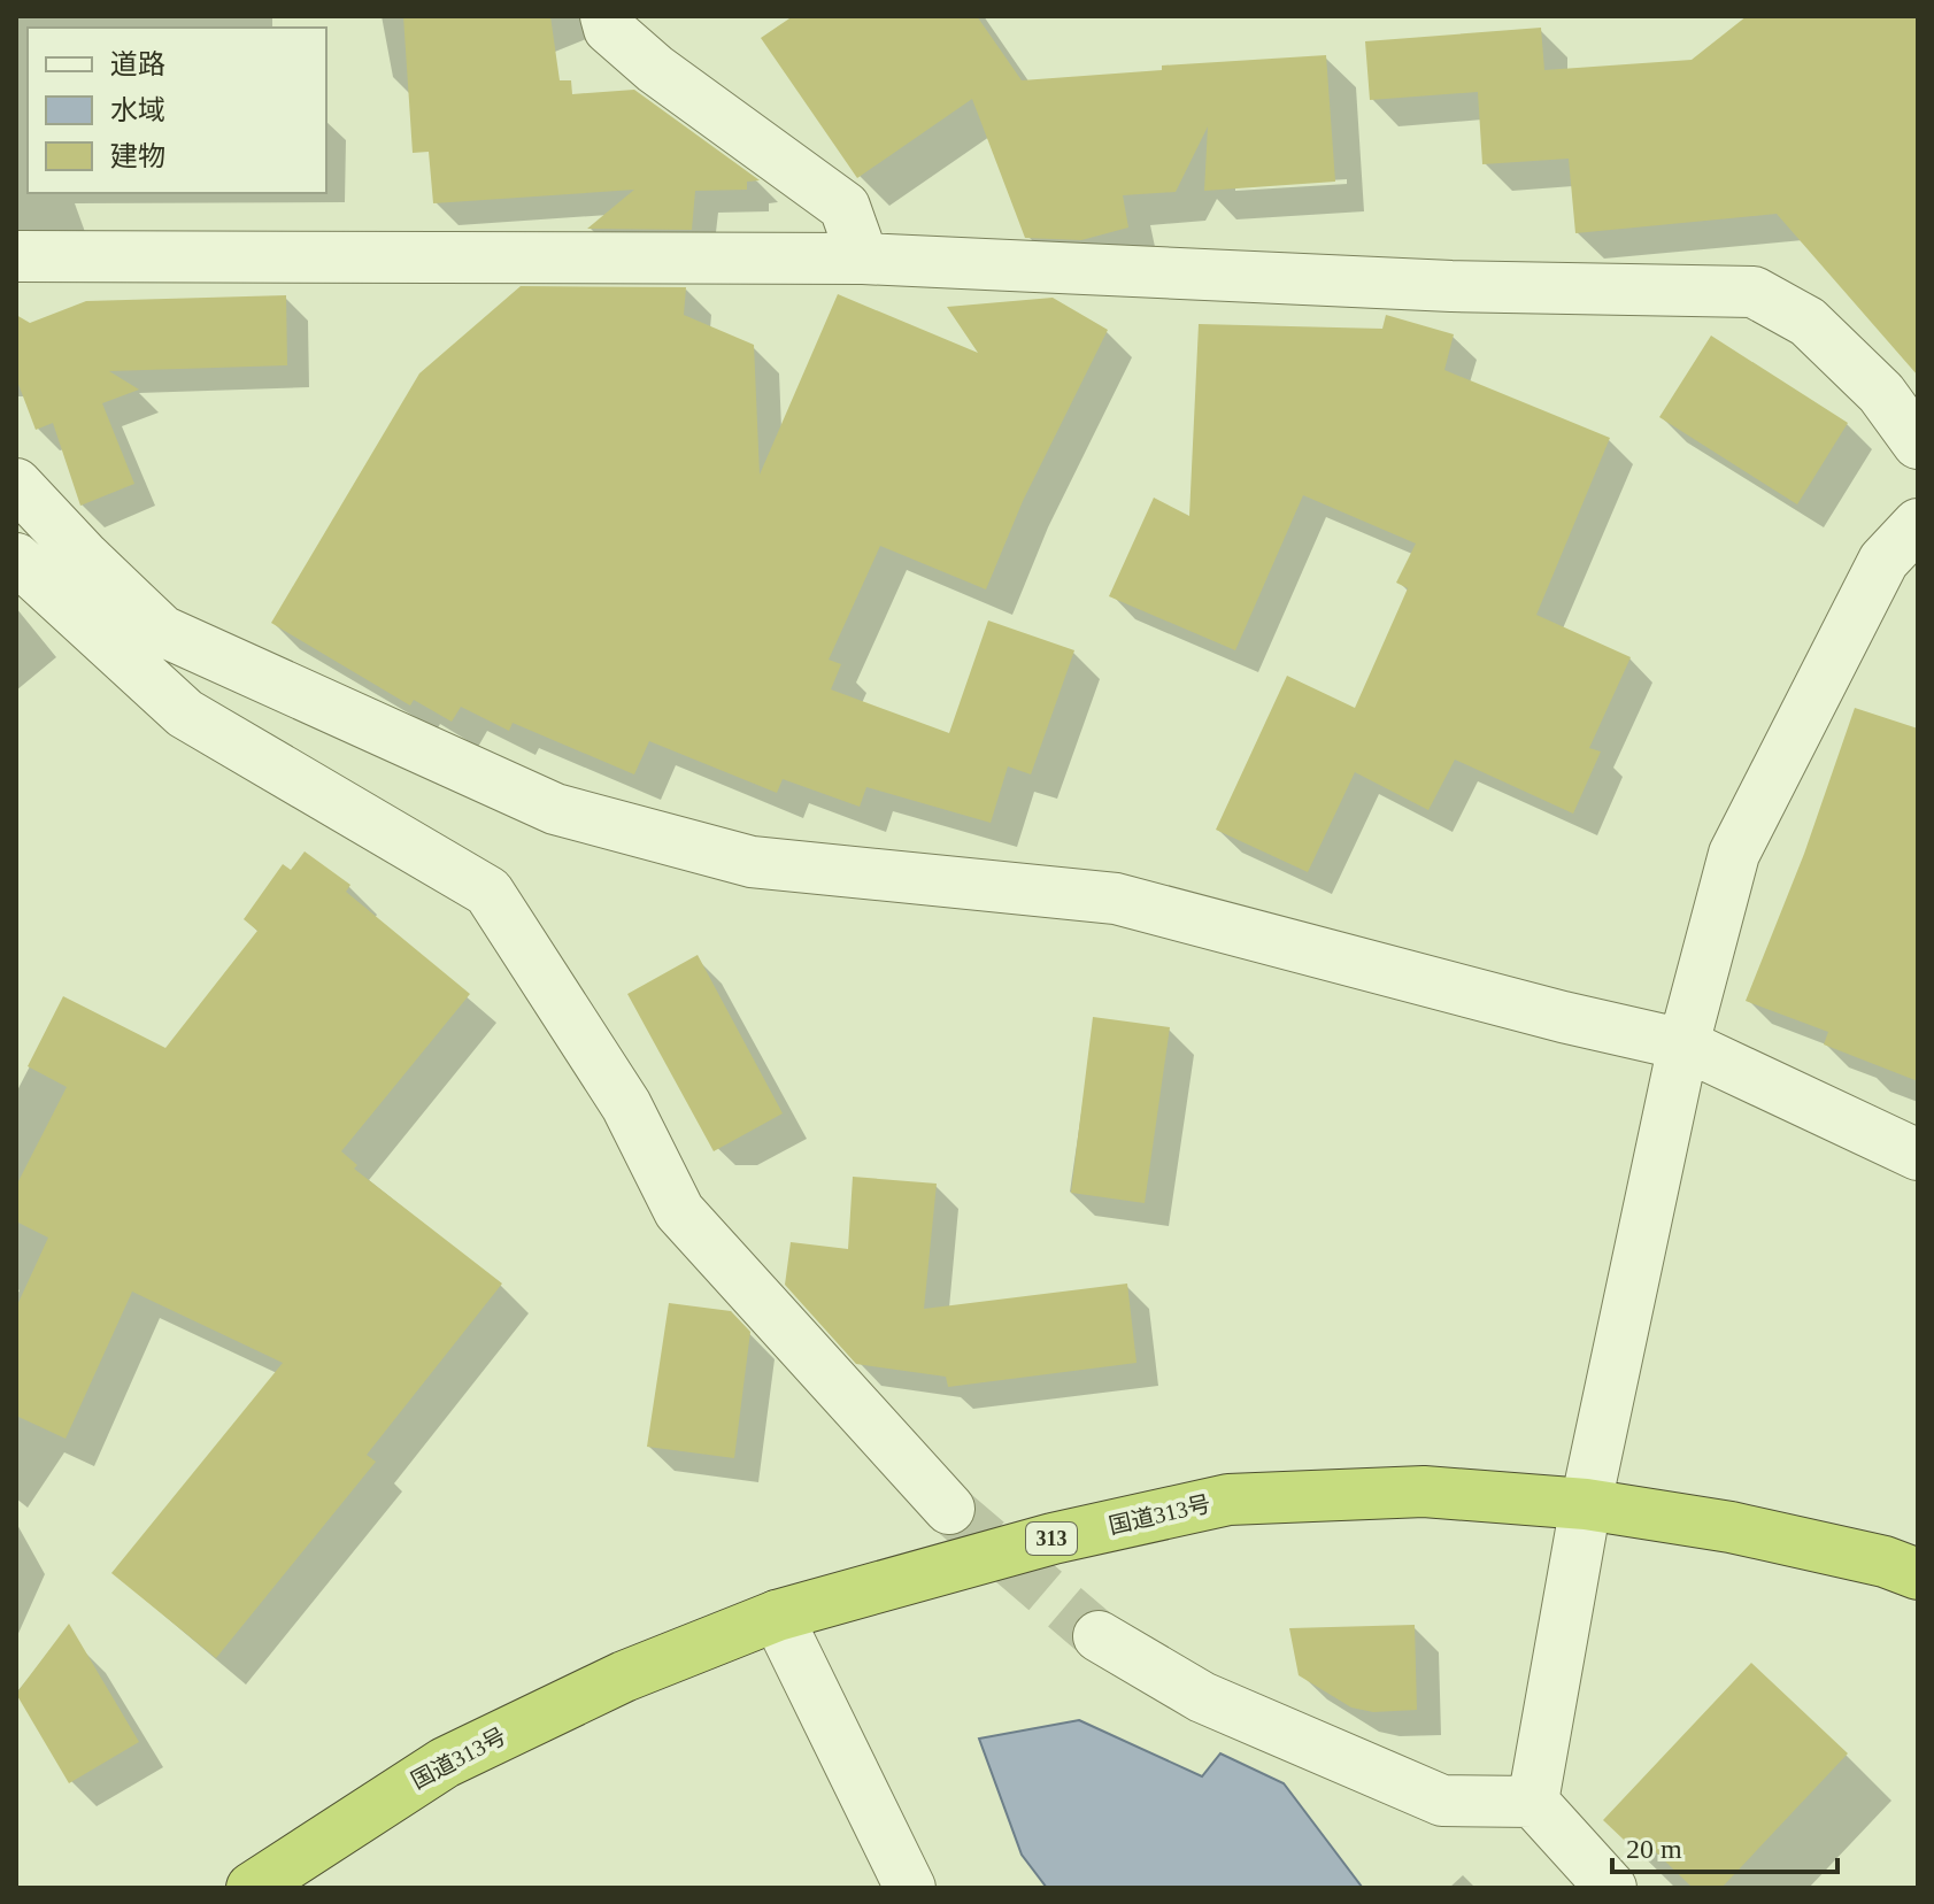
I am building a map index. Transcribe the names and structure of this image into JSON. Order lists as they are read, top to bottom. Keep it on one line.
{"streets":{"highway":["国道313号","313"]},"legend":["道路","水域","建物"],"scale_bar":"20 m"}
